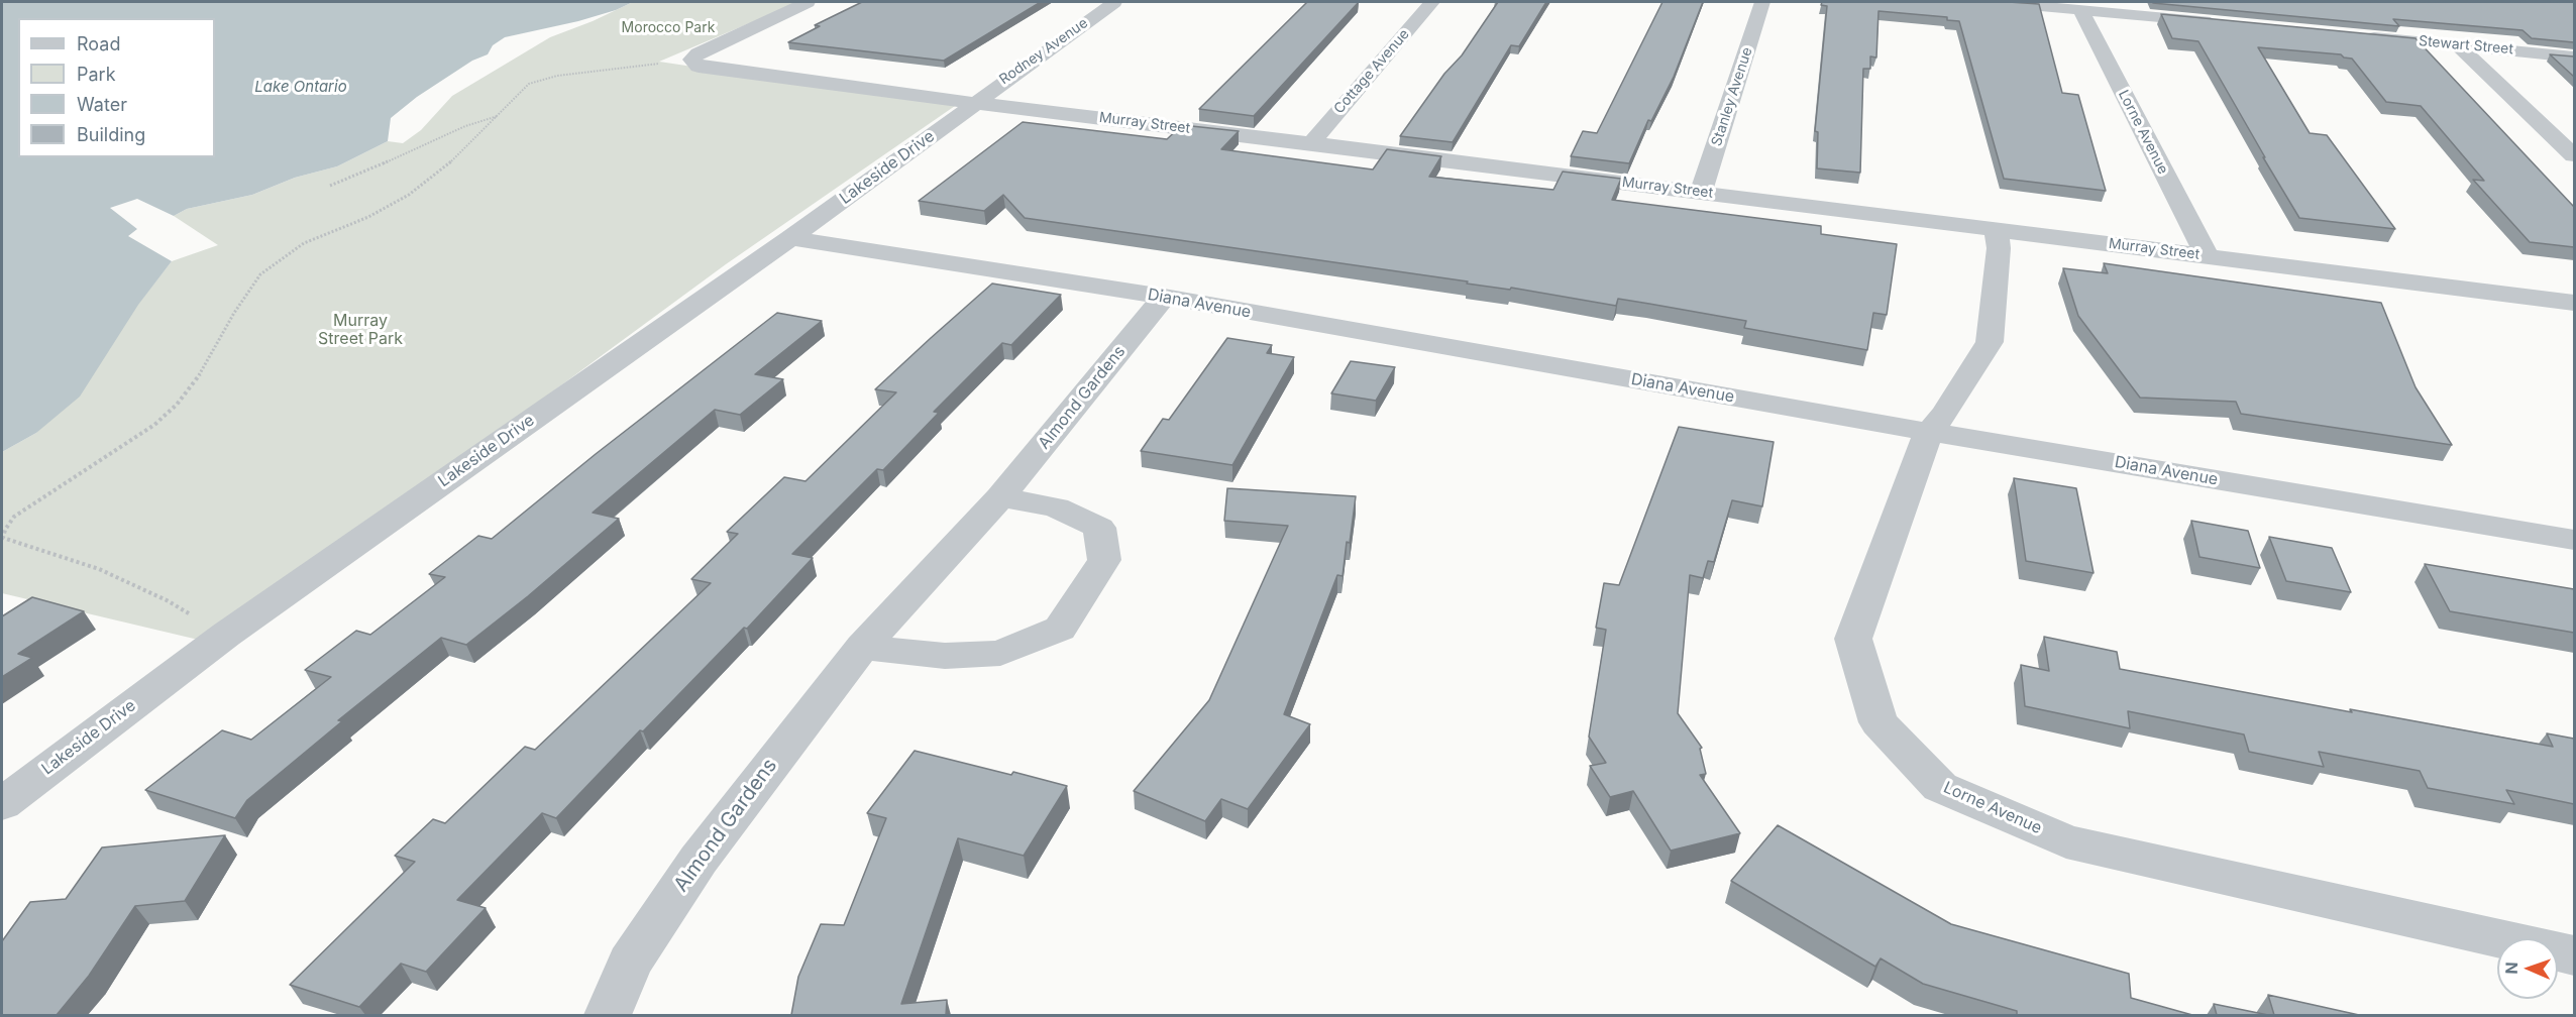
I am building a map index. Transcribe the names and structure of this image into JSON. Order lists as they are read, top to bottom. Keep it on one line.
{"streets":{"street":["Stewart Street","Rodney Avenue","Cottage Avenue","Stanley Avenue","Murray Street","Lorne Avenue","Lakeside Drive","Diana Avenue","Almond Gardens"]},"crossings":[["Rodney Avenue","Murray Street"],["Rodney Avenue","Lakeside Drive"],["Cottage Avenue","Murray Street"],["Stanley Avenue","Murray Street"],["Murray Street","Lorne Avenue"],["Murray Street","Lakeside Drive"],["Lorne Avenue","Diana Avenue"],["Lakeside Drive","Diana Avenue"],["Diana Avenue","Almond Gardens"]],"water":["Lake Ontario"],"parks":["Morocco Park","Murray Street Park"],"legend":["Road","Park","Water","Building"],"north":"left"}
